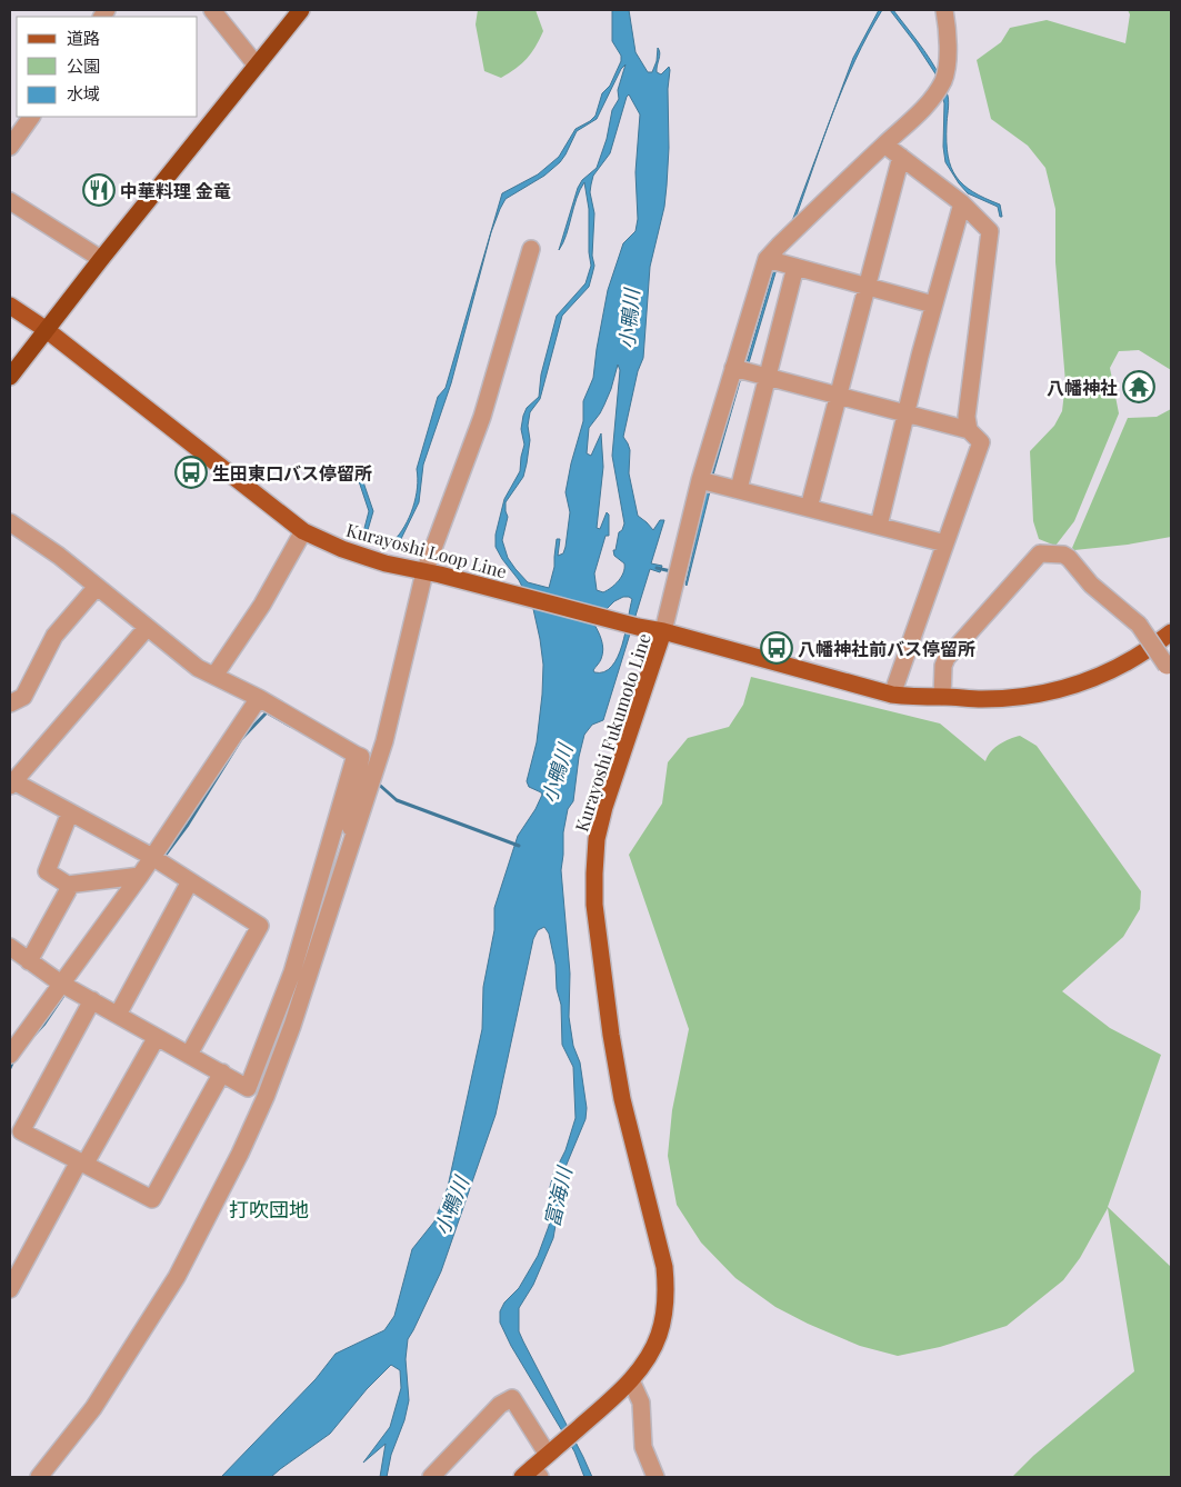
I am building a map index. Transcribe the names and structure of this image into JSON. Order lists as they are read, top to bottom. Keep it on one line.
{"streets":{"main road":["Kurayoshi Loop Line","Kurayoshi Fukumoto Line"]},"crossings":[["Kurayoshi Loop Line","Kurayoshi Fukumoto Line"]],"districts":["打吹団地"],"water":["小鴨川","富海川"],"places":{"restaurant":["中華料理 金竜"],"temple":["八幡神社"],"bus stop":["生田東口バス停留所","八幡神社前バス停留所"]},"legend":["道路","公園","水域"]}
